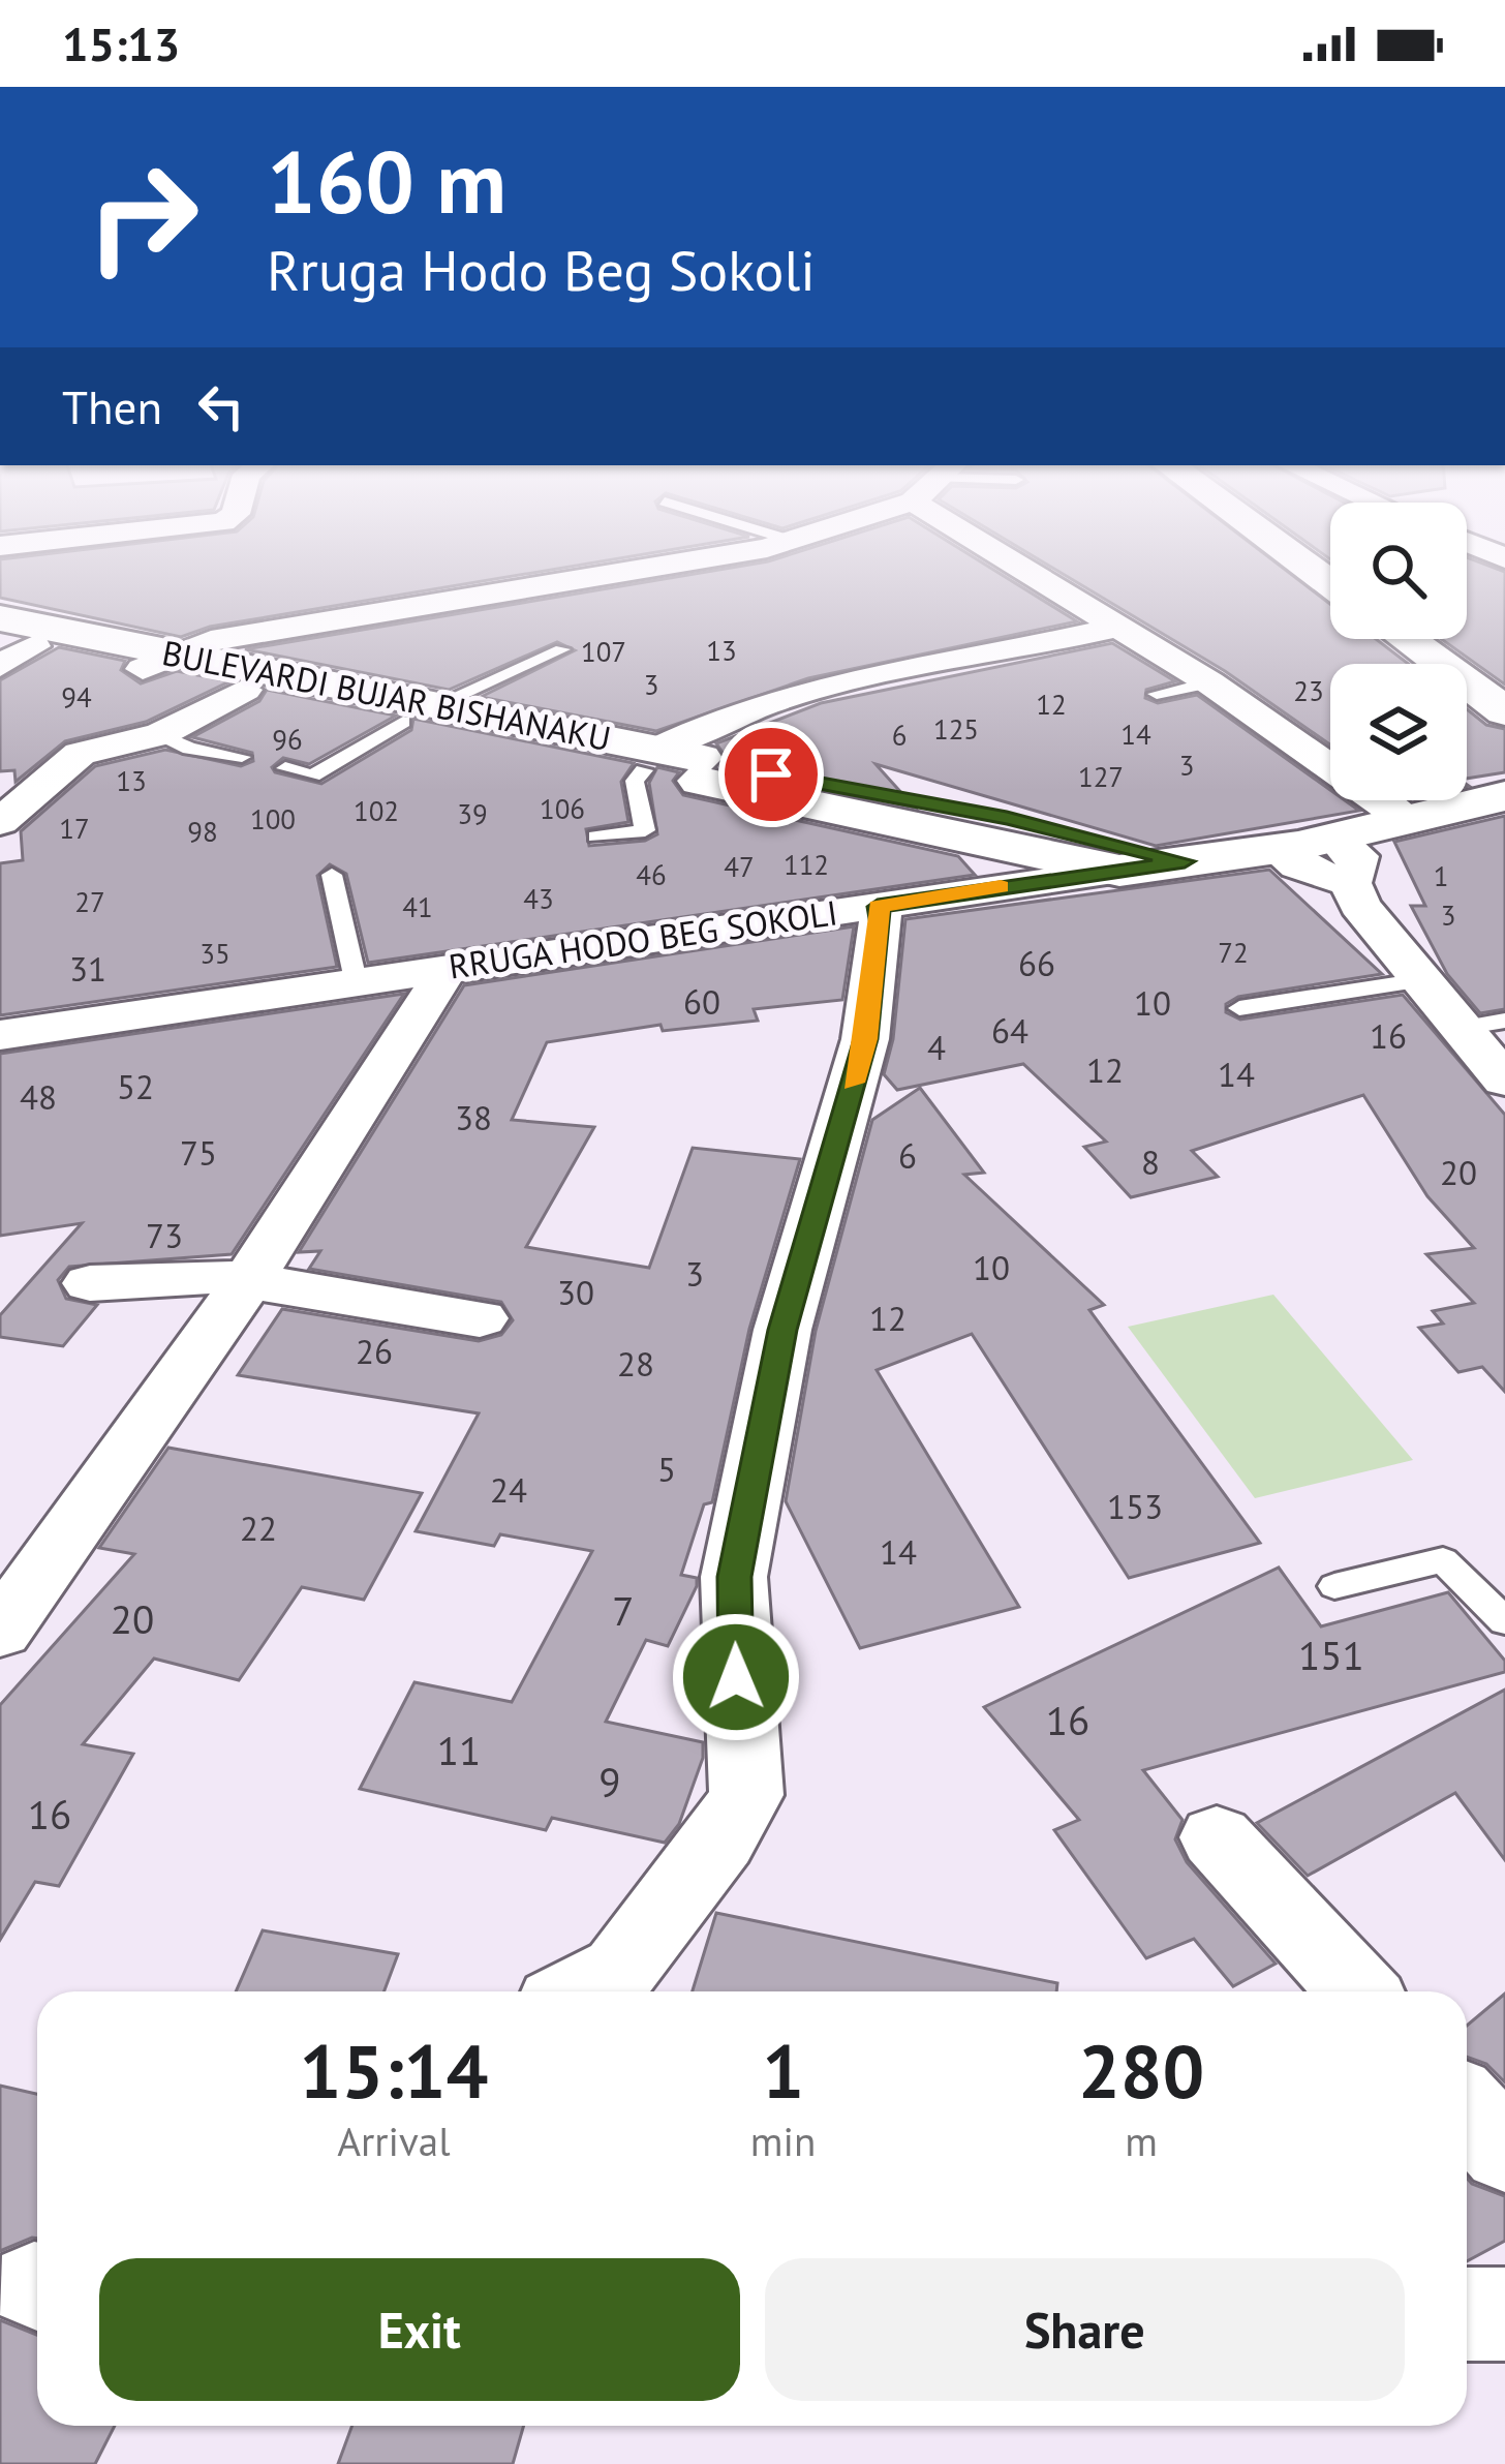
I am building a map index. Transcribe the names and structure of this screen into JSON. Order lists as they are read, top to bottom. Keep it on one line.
{"streets":{"main road":["BULEVARDI BUJAR BISHANAKU","RRUGA HODO BEG SOKOLI"]},"crossings":[["BULEVARDI BUJAR BISHANAKU","RRUGA HODO BEG SOKOLI"]],"house_numbers":["13","107","3","23","94","12","125","14","6","96","3","127","13","106","102","39","100","17","98","112","47","46","1","43","27","41","3","72","35","66","31","60","10","64","16","4","12","14","52","48","38","75","6","8","20","73","10","3","30","12","26","28","5","24","153","22","14","7","20","151","16","11","9","16"],"page":{"status":"15:13","turn":["160 m","Rruga Hodo Beg Sokoli"],"then":"Then","eta":["15:14","Arrival","1","min","280","m"],"buttons":["Exit","Share"]}}
